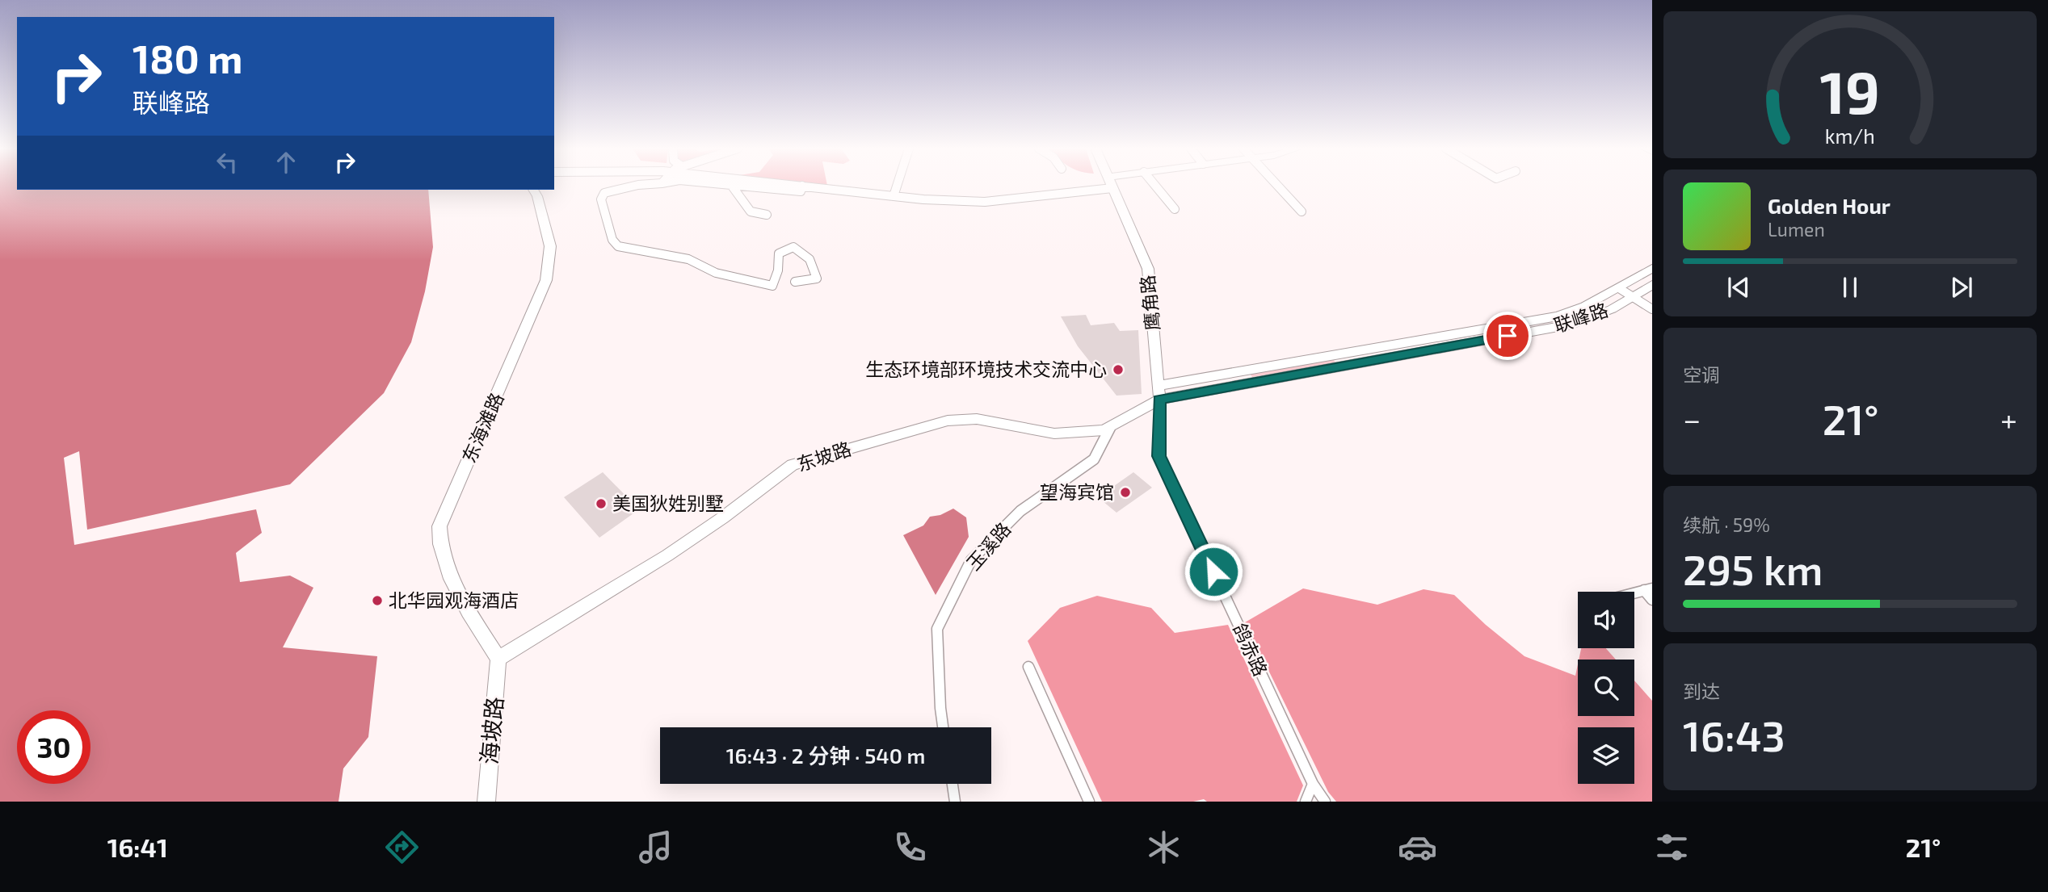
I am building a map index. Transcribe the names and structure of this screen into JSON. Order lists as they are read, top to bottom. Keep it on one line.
{"streets":{"main road":["鹰角路","联峰路","东海滩路","东坡路","海坡路"],"street":["玉溪路","鸽赤路"]},"crossings":[["鹰角路","联峰路"],["鹰角路","东坡路"],["鹰角路","鸽赤路"],["联峰路","东坡路"],["联峰路","鸽赤路"],["东海滩路","东坡路"],["东海滩路","海坡路"],["东坡路","玉溪路"],["东坡路","鸽赤路"],["东坡路","海坡路"]],"places":["生态环境部环境技术交流中心","望海宾馆","美国狄姓别墅","北华园观海酒店"],"page":{"turn":["180 m","联峰路"],"song":["Golden Hour","Lumen"],"tile":["空调",["续航 · 59%","295 km"],["到达","16:43"]],"heat":["−","21°","+"],"limit":"30","trip":"16:43 · 2 分钟 · 540 m","tabs":["16:41","21°"],"gauge":["19","km/h"]}}
